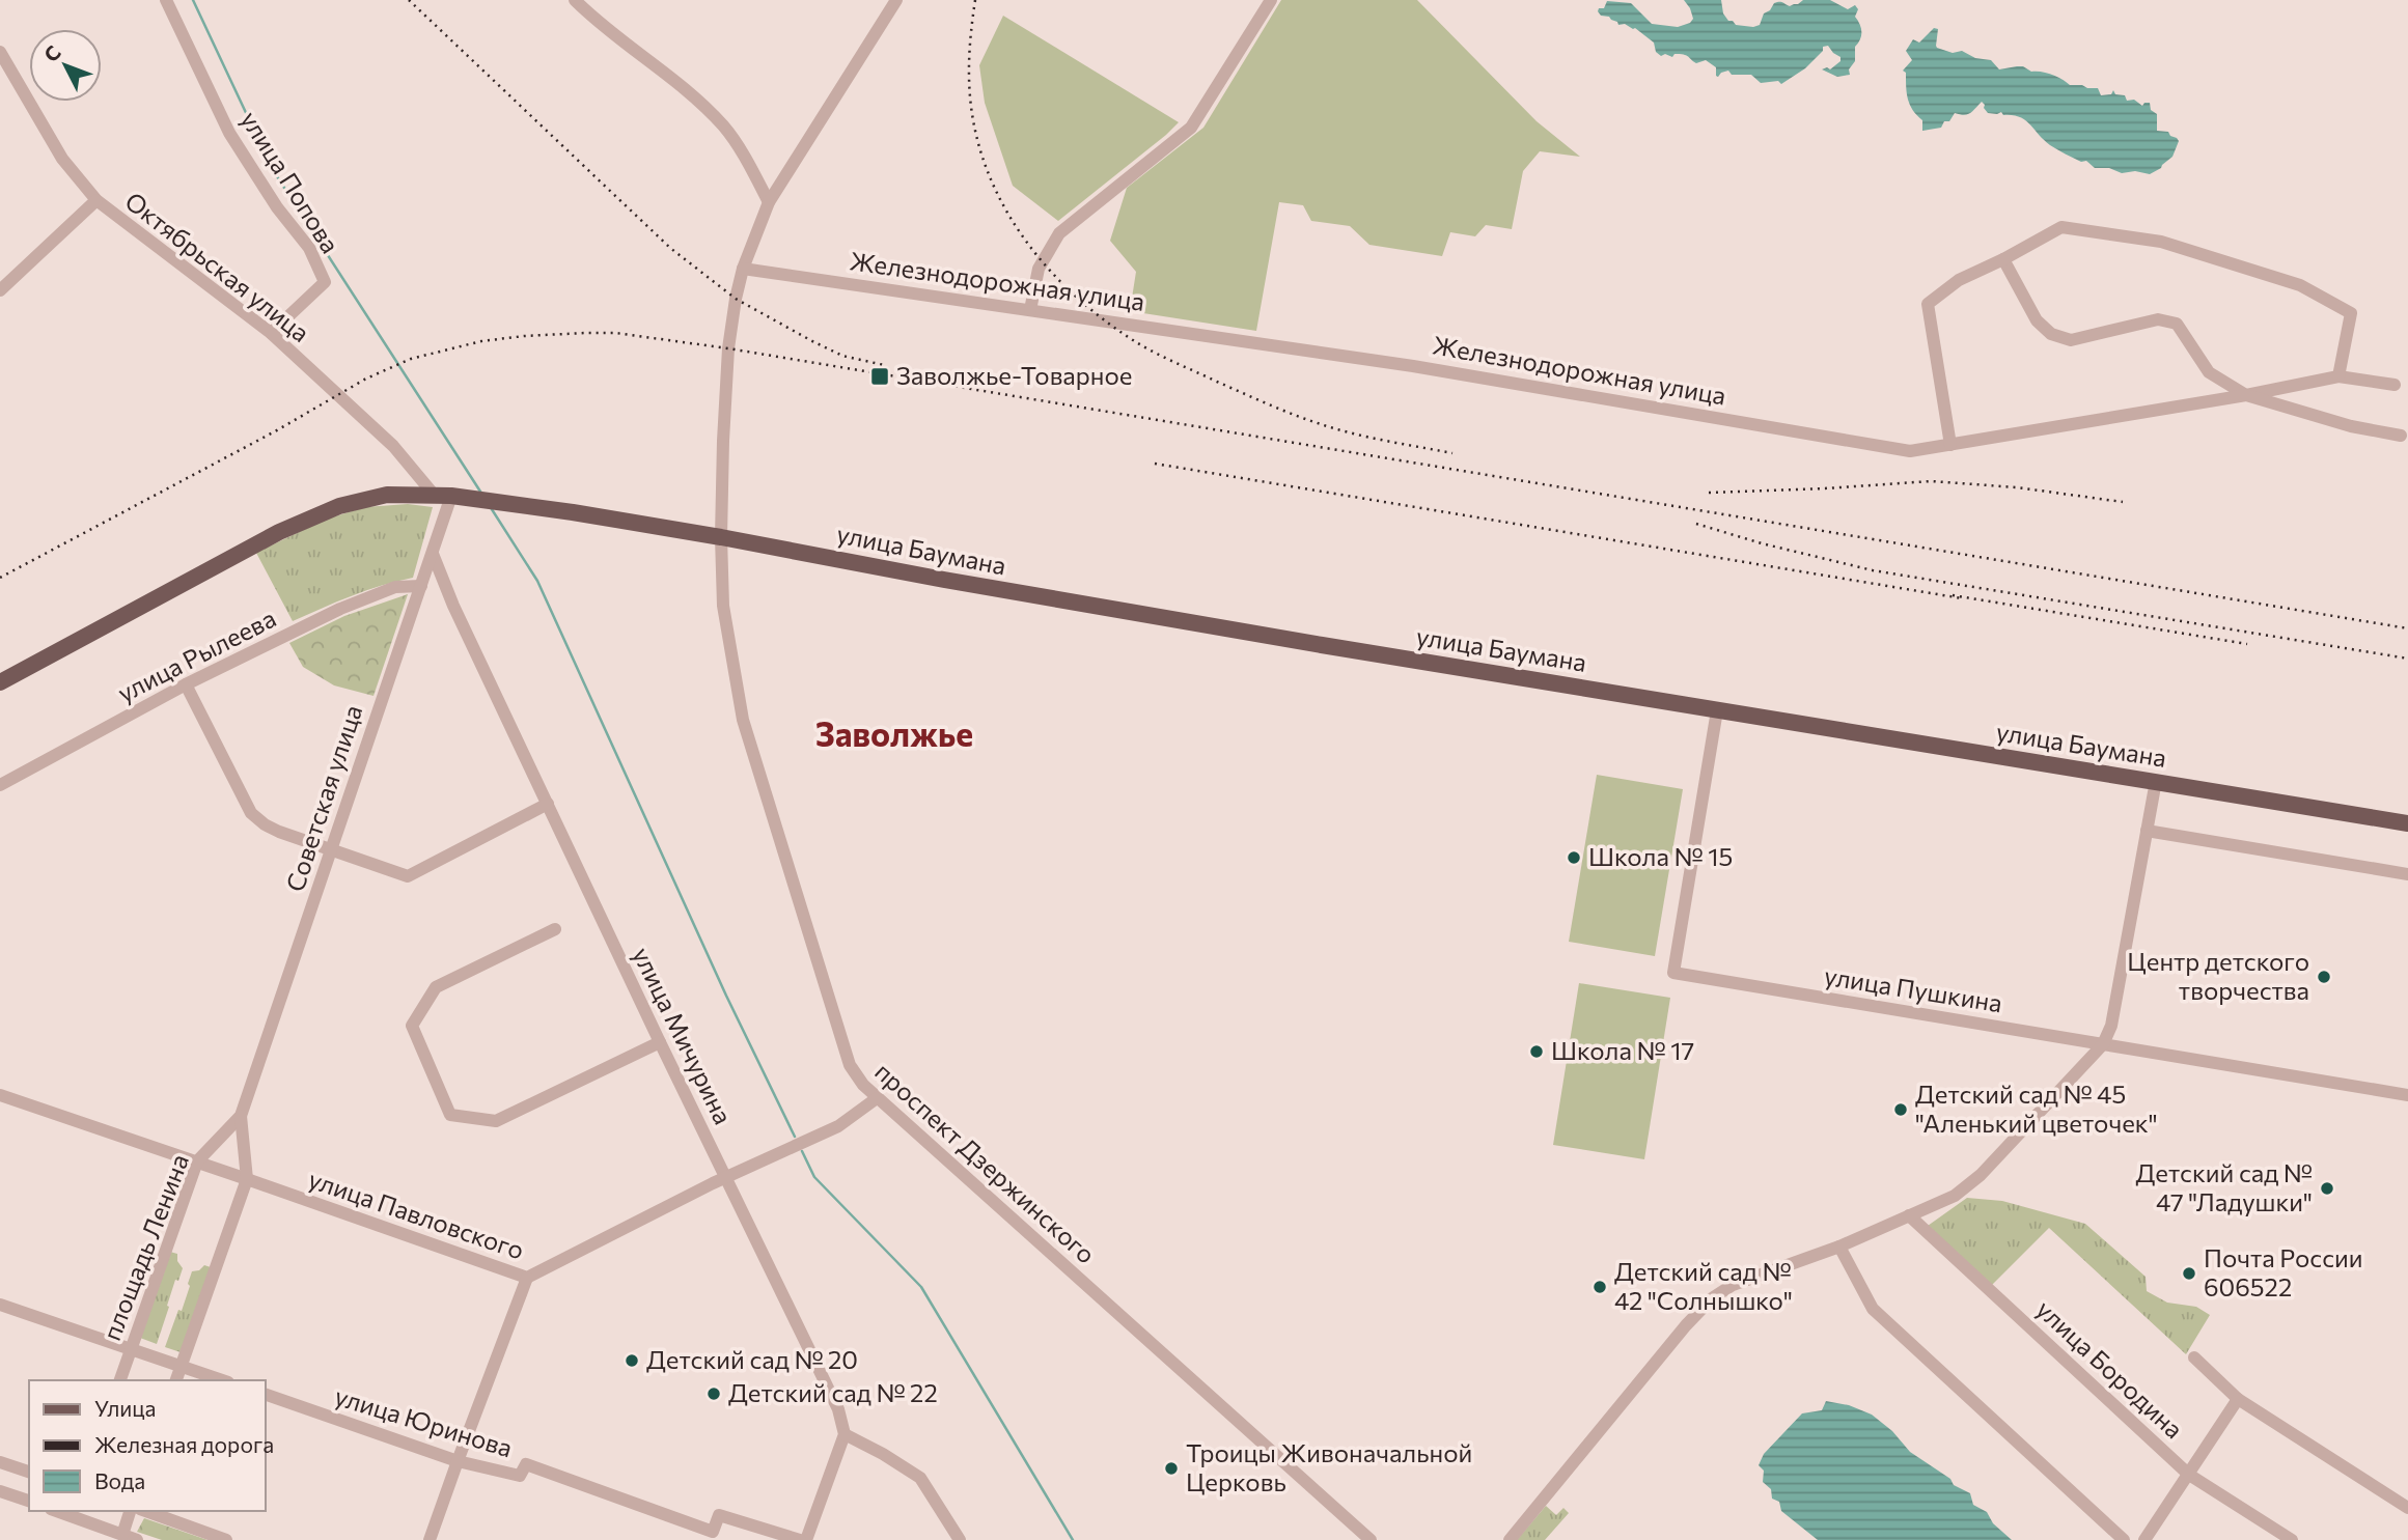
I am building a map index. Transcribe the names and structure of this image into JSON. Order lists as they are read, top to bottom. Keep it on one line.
{"streets":{"main road":["улица Баумана"],"street":["улица Попова","Октябрьская улица","Железнодорожная улица","улица Рылеева","Советская улица","улица Пушкина","улица Мичурина","проспект Дзержинского","улица Павловского","площадь Ленина","улица Бородина","улица Юринова"]},"crossings":[["улица Попова","Октябрьская улица"],["Октябрьская улица","улица Баумана"],["Октябрьская улица","Советская улица"],["Железнодорожная улица","проспект Дзержинского"],["улица Баумана","Советская улица"],["улица Баумана","улица Пушкина"],["улица Баумана","проспект Дзержинского"],["улица Рылеева","Советская улица"],["Советская улица","улица Мичурина"],["Советская улица","площадь Ленина"],["улица Мичурина","улица Павловского"],["проспект Дзержинского","улица Павловского"],["улица Павловского","площадь Ленина"]],"districts":["Заволжье"],"places":{"transit":["Заволжье-Товарное"],"other":["Школа № 15","Центр детского творчества","Школа № 17","Детский сад № 45 \"Аленький цветочек\"","Детский сад № 47 \"Ладушки\"","Почта России 606522","Детский сад № 42 \"Солнышко\"","Детский сад № 20","Детский сад № 22","Троицы Живоначальной Церковь"]},"legend":["Улица","Железная дорога","Вода"],"north":"top left"}
